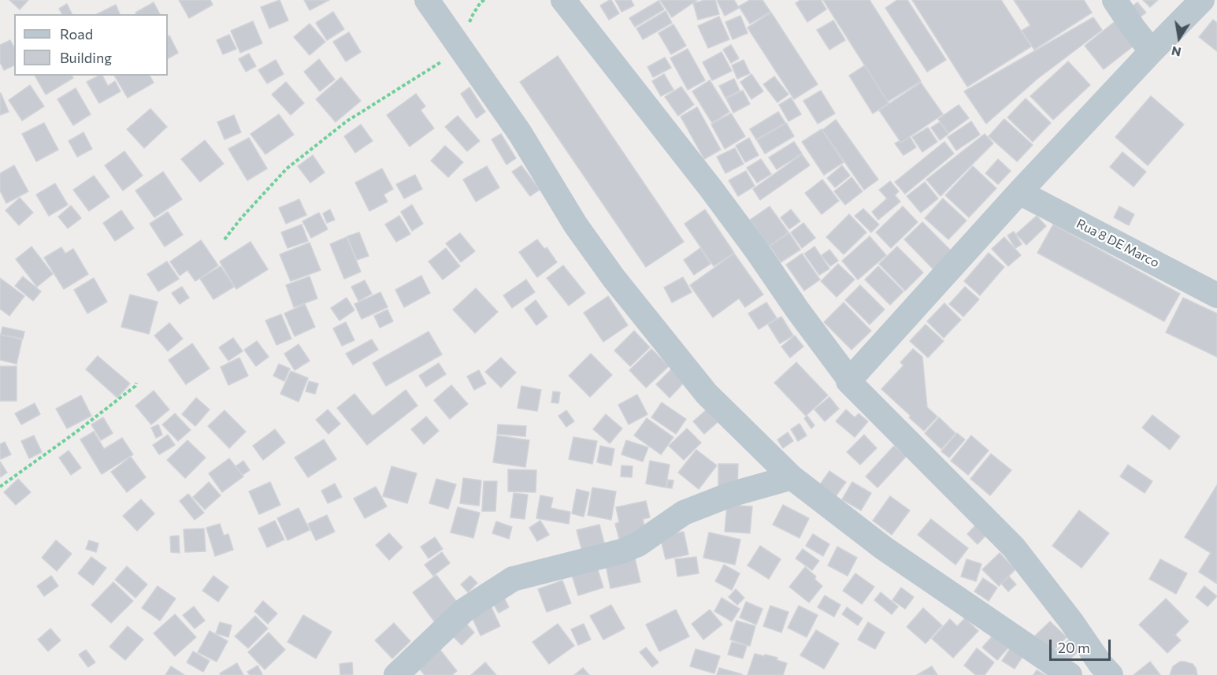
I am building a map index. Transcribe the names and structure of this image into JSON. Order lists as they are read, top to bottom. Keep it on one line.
{"streets":{"street":["Rua 8 DE Marco"]},"legend":["Road","Building"],"scale_bar":"20 m","north":"bottom"}
